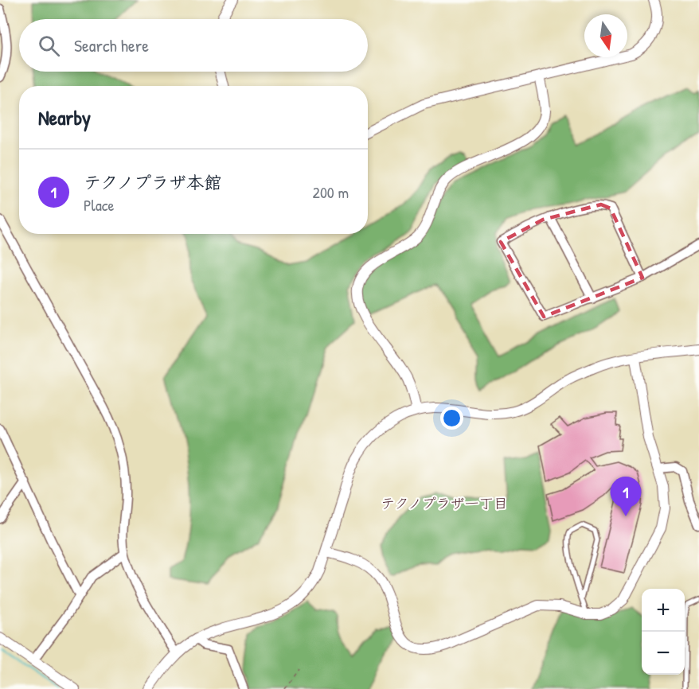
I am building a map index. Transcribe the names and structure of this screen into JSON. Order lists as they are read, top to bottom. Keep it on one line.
{"districts":["テクノプラザ一丁目"],"north":"bottom","page":{"search":"Search here","heading":"Nearby","list":[{"mark":"1","name":"テクノプラザ本館","note":"Place","value":"200 m"}],"pins":"1","map_buttons":["+","−"]}}
